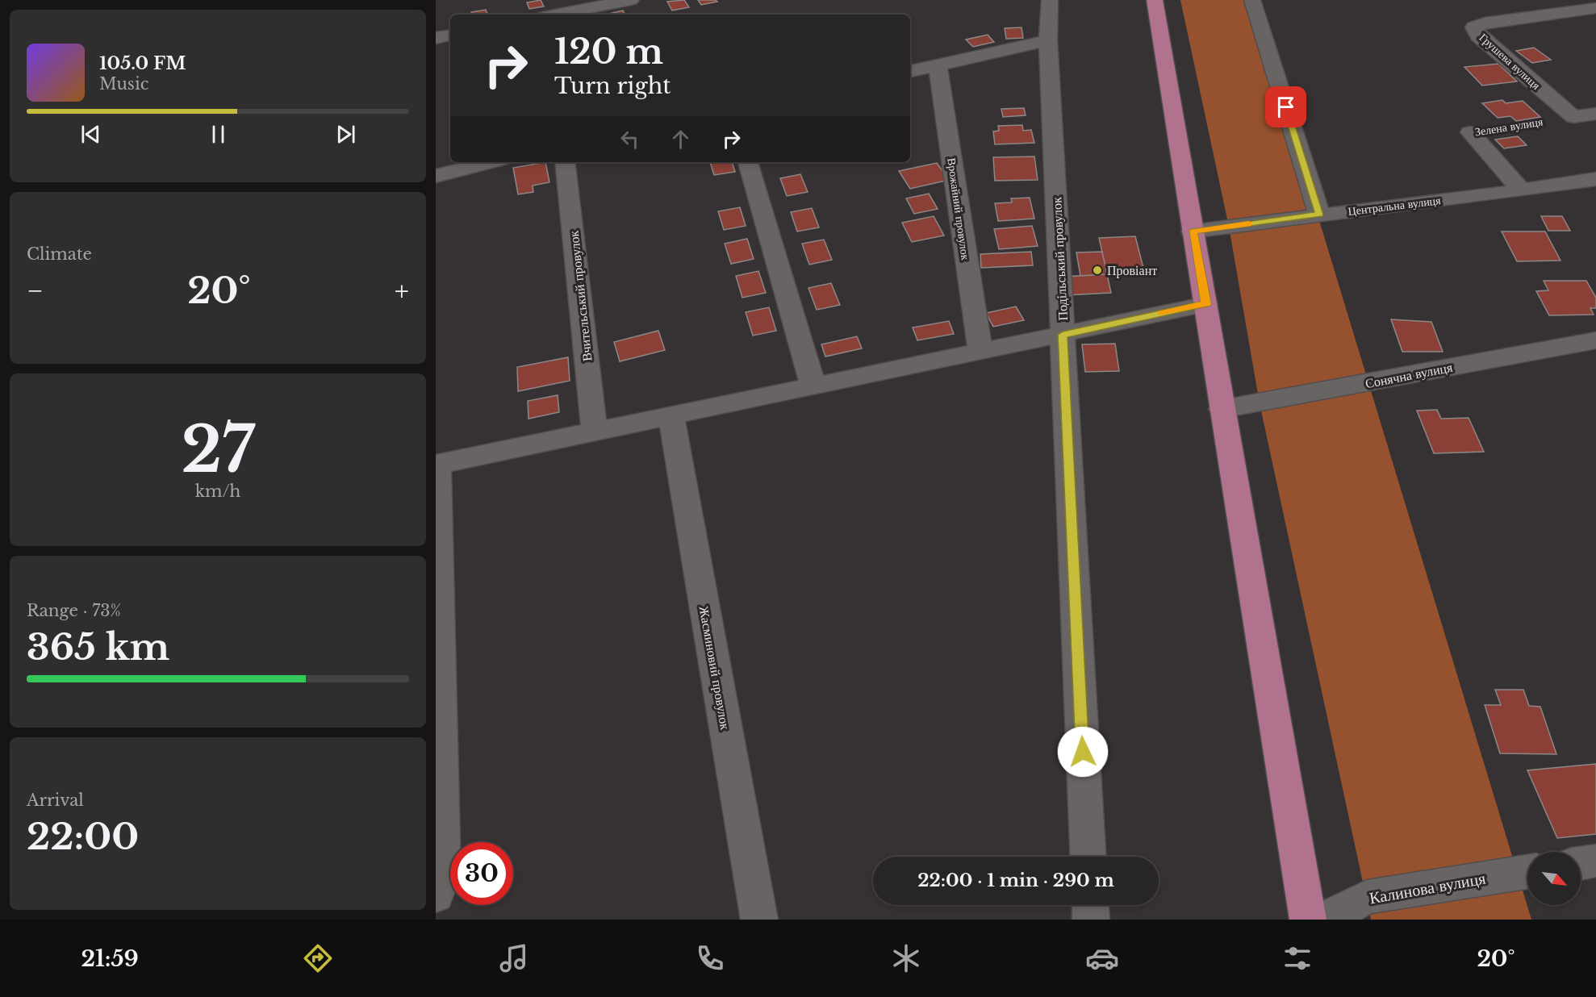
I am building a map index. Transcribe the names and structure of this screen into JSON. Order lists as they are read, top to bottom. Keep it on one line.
{"streets":{"street":["Грушева вулиця","Зелена вулиця","Центральна вулиця","Врожайний провулок","Подільський провулок","Вчительський провулок","Сонячна вулиця","Жасминовий провулок","Калинова вулиця"]},"crossings":[["Грушева вулиця","Зелена вулиця"],["Зелена вулиця","Центральна вулиця"]],"places":["Провіант"],"north":"bottom right","page":{"turn":["120 m","Turn right"],"song":["105.0 FM","Music"],"tile":["Climate",["27","km/h"],["Range · 73%","365 km"],["Arrival","22:00"]],"heat":["−","20°","+"],"limit":"30","trip":"22:00 · 1 min · 290 m","tabs":["21:59","20°"]}}
